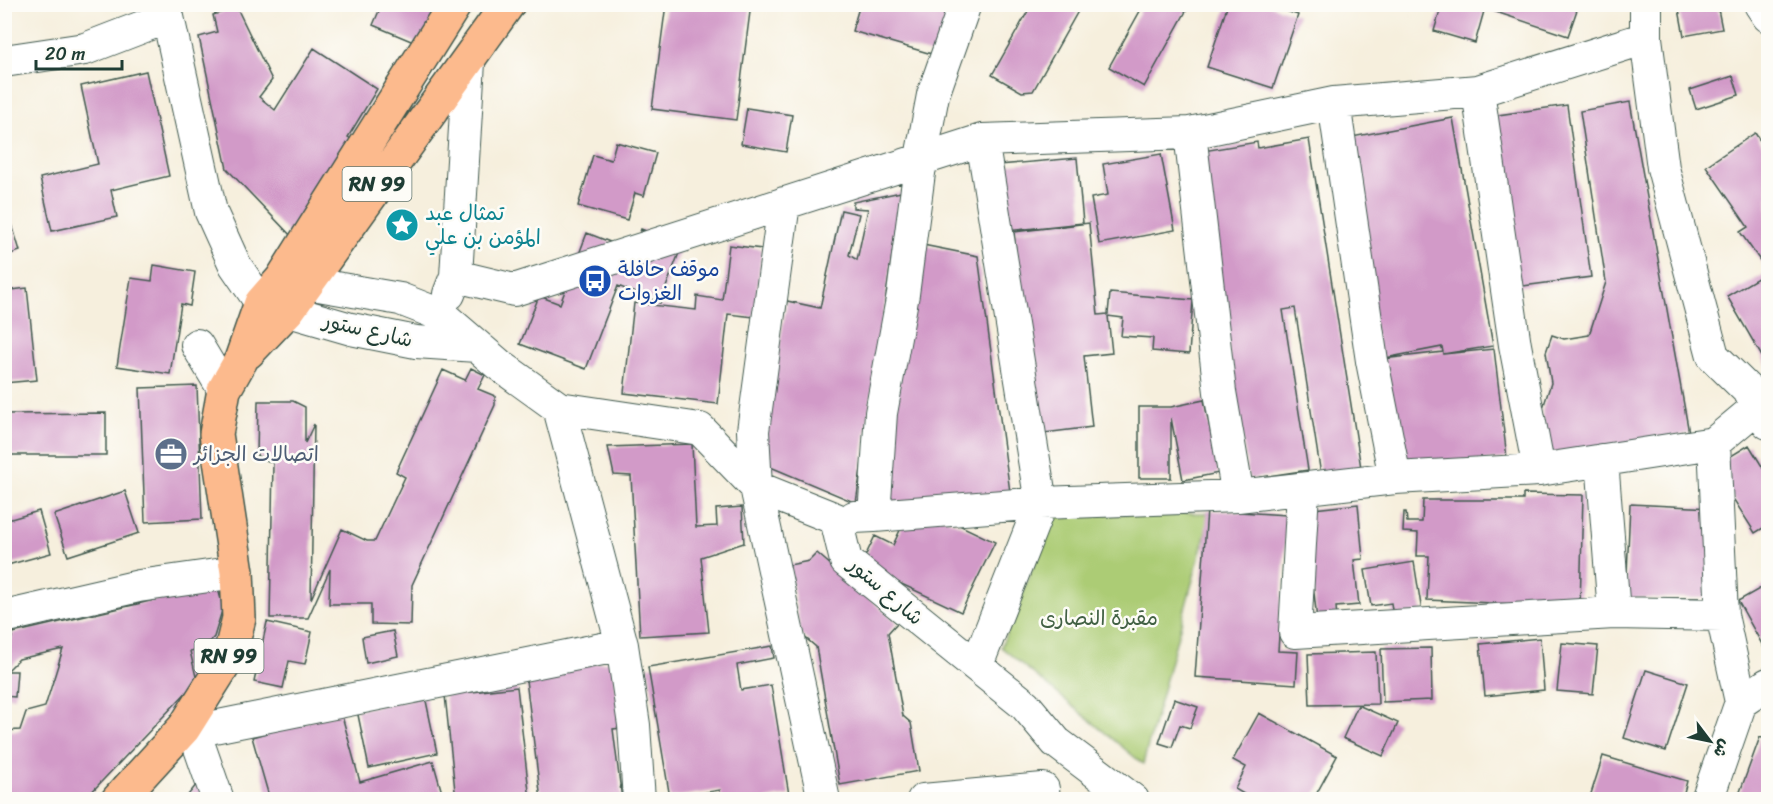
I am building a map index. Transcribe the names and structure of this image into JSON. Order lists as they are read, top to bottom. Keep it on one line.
{"streets":{"main road":["RN 99"],"street":["شارع ستور"]},"crossings":[["RN 99","شارع ستور"]],"parks":["مقبرة النصارى"],"places":{"place":["تمثال عبد المؤمن بن علي"],"bus stop":["موقف حافلة الغزوات"],"office":["اتصالات الجزائر"]},"scale_bar":"20 m","north":"bottom right"}
